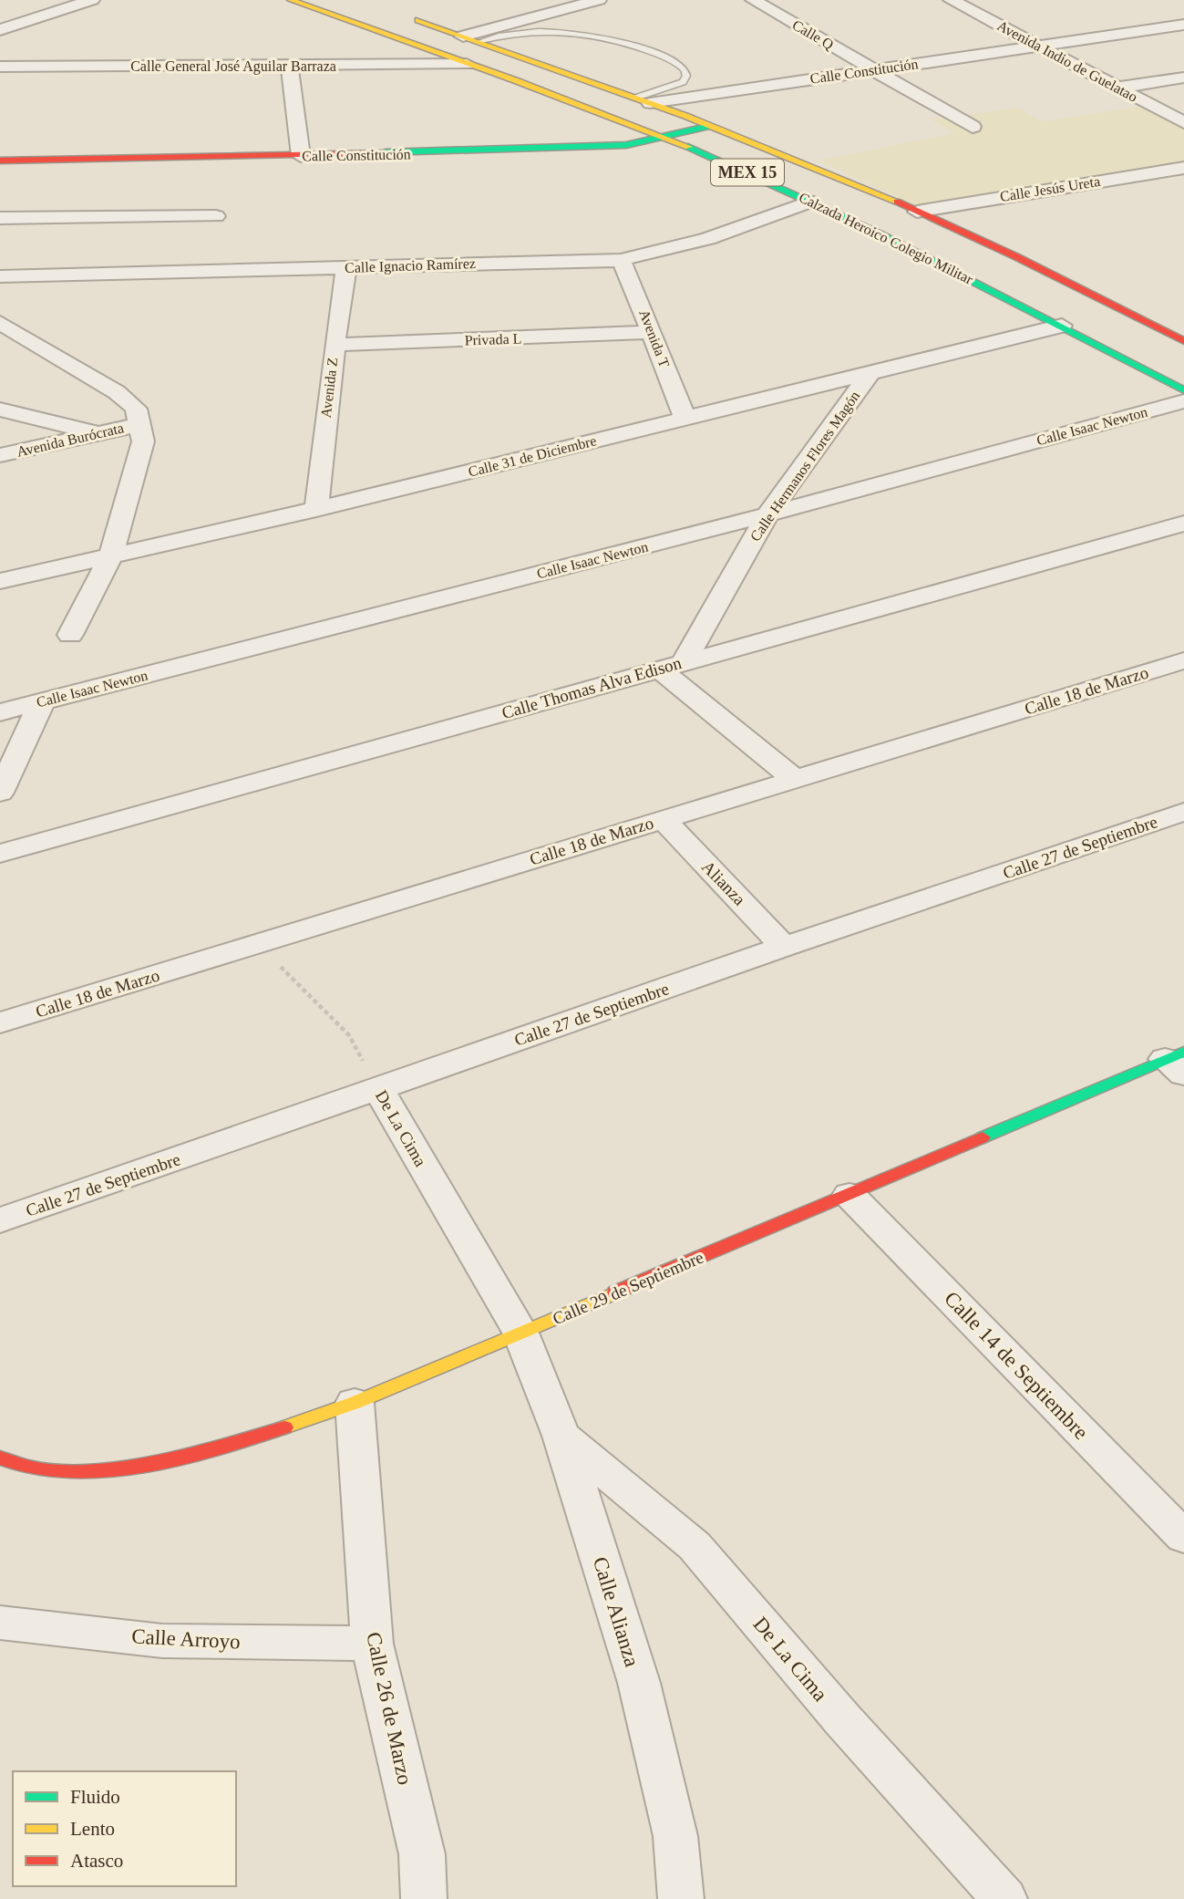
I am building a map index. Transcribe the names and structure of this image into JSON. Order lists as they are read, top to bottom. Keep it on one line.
{"streets":{"main road":["Calle Constitución","MEX 15","Calzada Heroico Colegio Militar","Calle 29 de Septiembre"],"street":["Calle Q","Avenida Indio de Guelatao","Calle General José Aguilar Barraza","Calle Jesús Ureta","Calle Ignacio Ramírez","Avenida T","Privada L","Avenida Z","Calle Isaac Newton","Avenida Burócrata","Calle 31 de Diciembre","Calle Hermanos Flores Magón","Calle Thomas Alva Edison","Calle 18 de Marzo","Calle 27 de Septiembre","Alianza","De La Cima","Calle 14 de Septiembre","Calle Alianza","Calle Arroyo","Calle 26 de Marzo"]},"crossings":[["Calle Q","Calle Constitución"],["Avenida Indio de Guelatao","Calle Constitución"],["Calle General José Aguilar Barraza","Calzada Heroico Colegio Militar"],["Calle Constitución","Calzada Heroico Colegio Militar"],["Calle Jesús Ureta","Calzada Heroico Colegio Militar"],["Calzada Heroico Colegio Militar","Calle Ignacio Ramírez"],["Calzada Heroico Colegio Militar","Calle 31 de Diciembre"],["Calle Ignacio Ramírez","Avenida T"],["Calle Ignacio Ramírez","Avenida Z"],["Avenida T","Privada L"],["Avenida T","Calle 31 de Diciembre"],["Privada L","Avenida Z"],["Avenida Z","Calle 31 de Diciembre"],["Calle Isaac Newton","Calle Hermanos Flores Magón"],["Calle 31 de Diciembre","Calle Hermanos Flores Magón"],["Calle Hermanos Flores Magón","Calle Thomas Alva Edison"],["Calle 18 de Marzo","Alianza"],["Calle 18 de Marzo","De La Cima"],["Calle 27 de Septiembre","Alianza"],["Calle 27 de Septiembre","De La Cima"],["De La Cima","Calle 29 de Septiembre"],["De La Cima","Calle Alianza"],["Calle 29 de Septiembre","Calle 14 de Septiembre"],["Calle 29 de Septiembre","Calle Alianza"],["Calle 29 de Septiembre","Calle 26 de Marzo"],["Calle Arroyo","Calle 26 de Marzo"]],"legend":["Fluido","Lento","Atasco"]}
